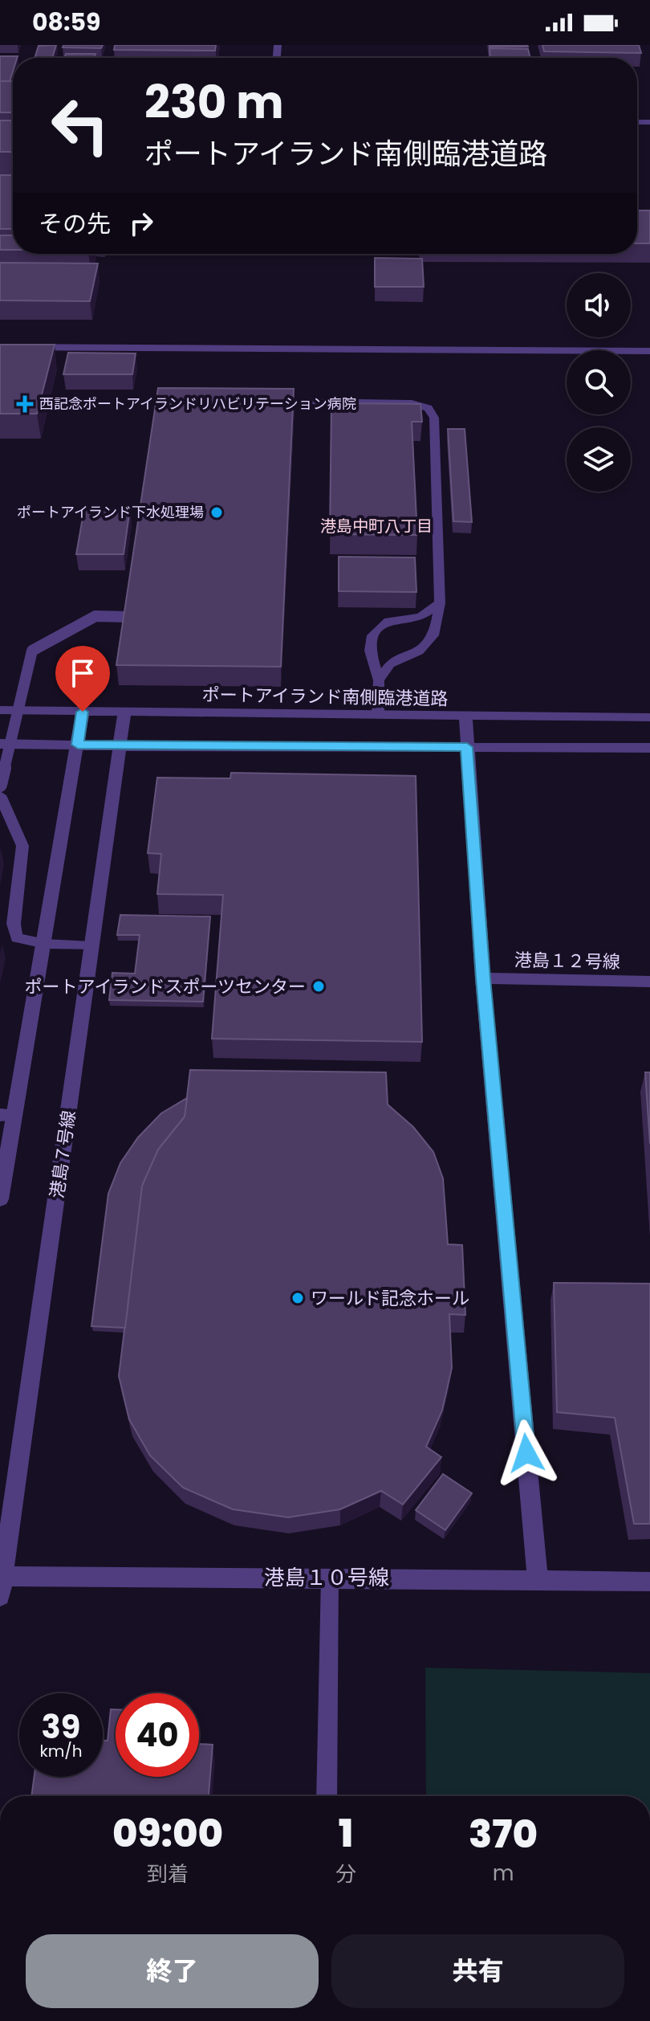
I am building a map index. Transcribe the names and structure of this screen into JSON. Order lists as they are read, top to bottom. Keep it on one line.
{"streets":{"street":["ポートアイランド南側臨港道路","港島１２号線","港島７号線","港島１０号線"]},"crossings":[["ポートアイランド南側臨港道路","港島７号線"],["港島７号線","港島１０号線"]],"districts":["港島中町八丁目"],"places":{"health":["西記念ポートアイランドリハビリテーション病院"],"other":["ポートアイランド下水処理場","ポートアイランドスポーツセンター","ワールド記念ホール"]},"page":{"status":"08:59","turn":["230 m","ポートアイランド南側臨港道路"],"then":"その先","speed":"39 km/h","limit":"40","eta":["09:00","到着","1","分","370","m"],"buttons":["終了","共有"]}}
